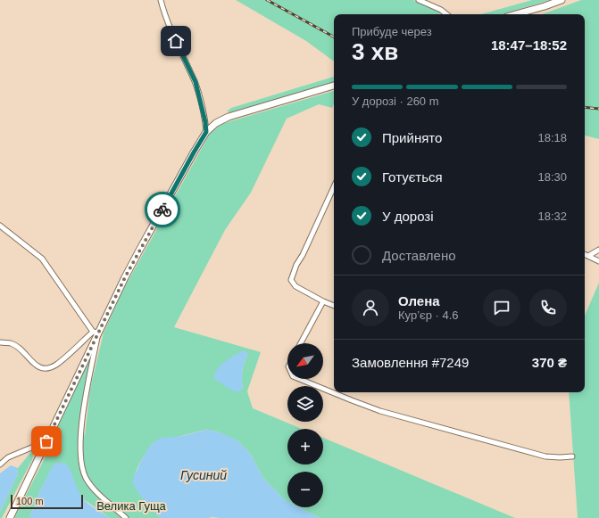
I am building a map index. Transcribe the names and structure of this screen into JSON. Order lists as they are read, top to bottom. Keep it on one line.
{"water":["Гусиний"],"parks":["Велика Гуща"],"scale_bar":"100 m","north":"bottom left","page":{"heading":["3 хв","Прибуде через","18:47–18:52"],"panel":["Олена","Кур’єр · 4.6","Замовлення #7249","370 ₴"],"bar":"У дорозі · 260 m","list":[["Прийнято","18:18"],["Готується","18:30"],["У дорозі","18:32"],"Доставлено"],"map_buttons":["+","−"],"scale":"100 m"}}
